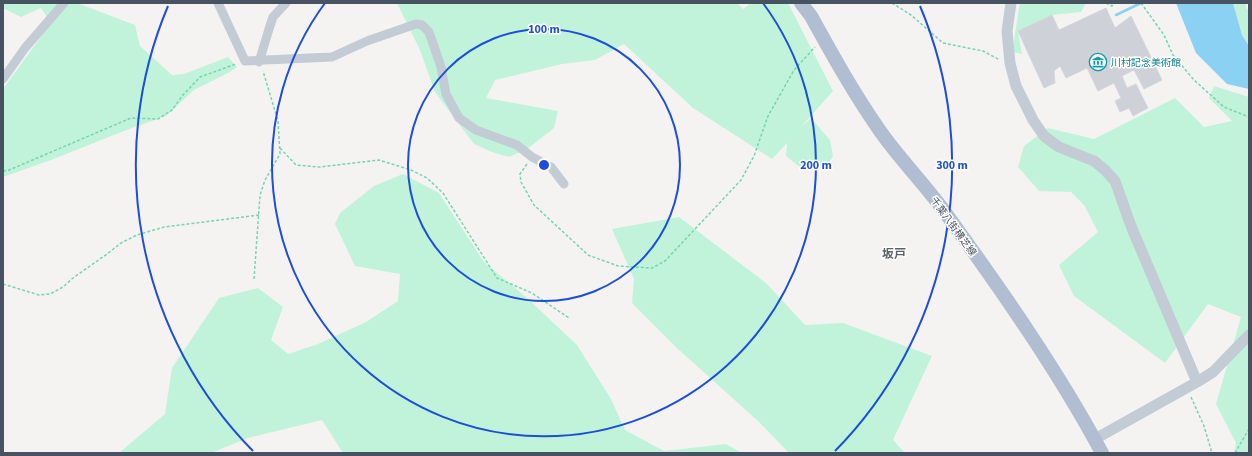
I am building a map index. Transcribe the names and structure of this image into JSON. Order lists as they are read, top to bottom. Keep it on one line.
{"streets":{"main road":["千葉八街横芝線"]},"districts":["坂戸"],"places":{"museum":["川村記念美術館"]},"rings":["100 m","200 m","300 m"]}
